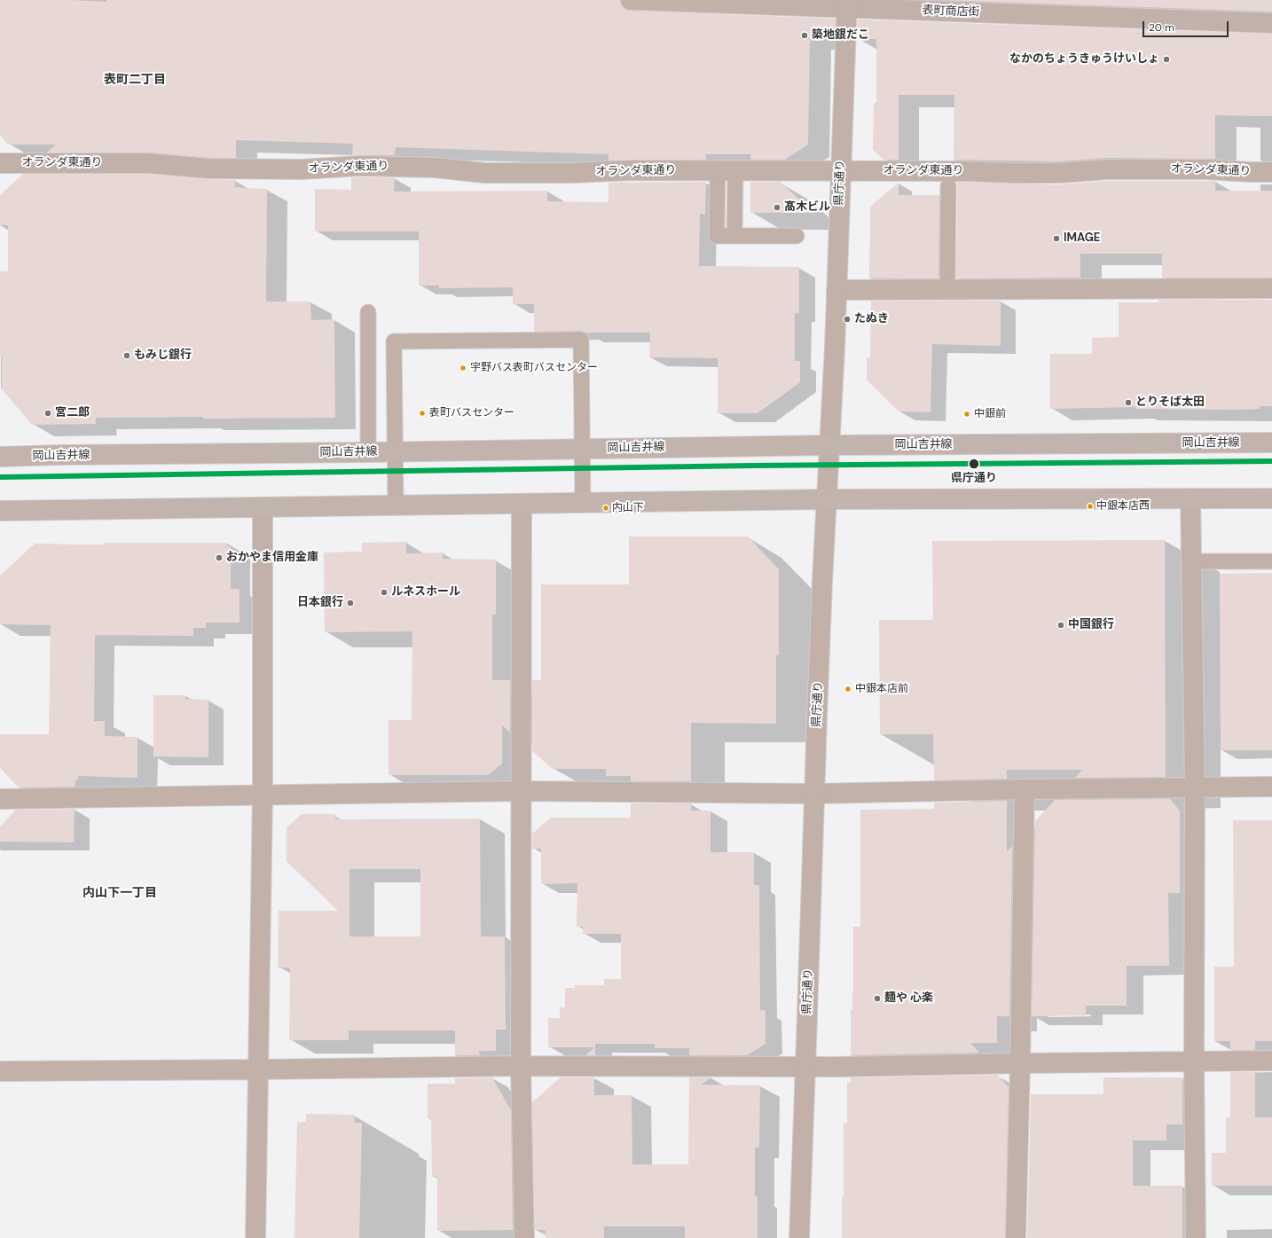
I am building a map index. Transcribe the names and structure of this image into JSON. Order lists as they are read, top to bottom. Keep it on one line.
{"streets":{"main road":["岡山吉井線"],"street":["表町商店街","オランダ東通り","県庁通り"]},"crossings":[["表町商店街","県庁通り"],["オランダ東通り","県庁通り"],["県庁通り","岡山吉井線"]],"districts":["表町二丁目","内山下一丁目"],"places":["築地銀だこ","なかのちょうきゅうけいしょ","髙木ビル","IMAGE","たぬき","もみじ銀行","宇野バス表町バスセンター","とりそば太田","宮二郎","表町バスセンター","中銀前","県庁通り","中銀本店西","内山下","おかやま信用金庫","ルネスホール","日本銀行","中国銀行","中銀本店前","麺や 心楽"],"scale_bar":"20 m"}
